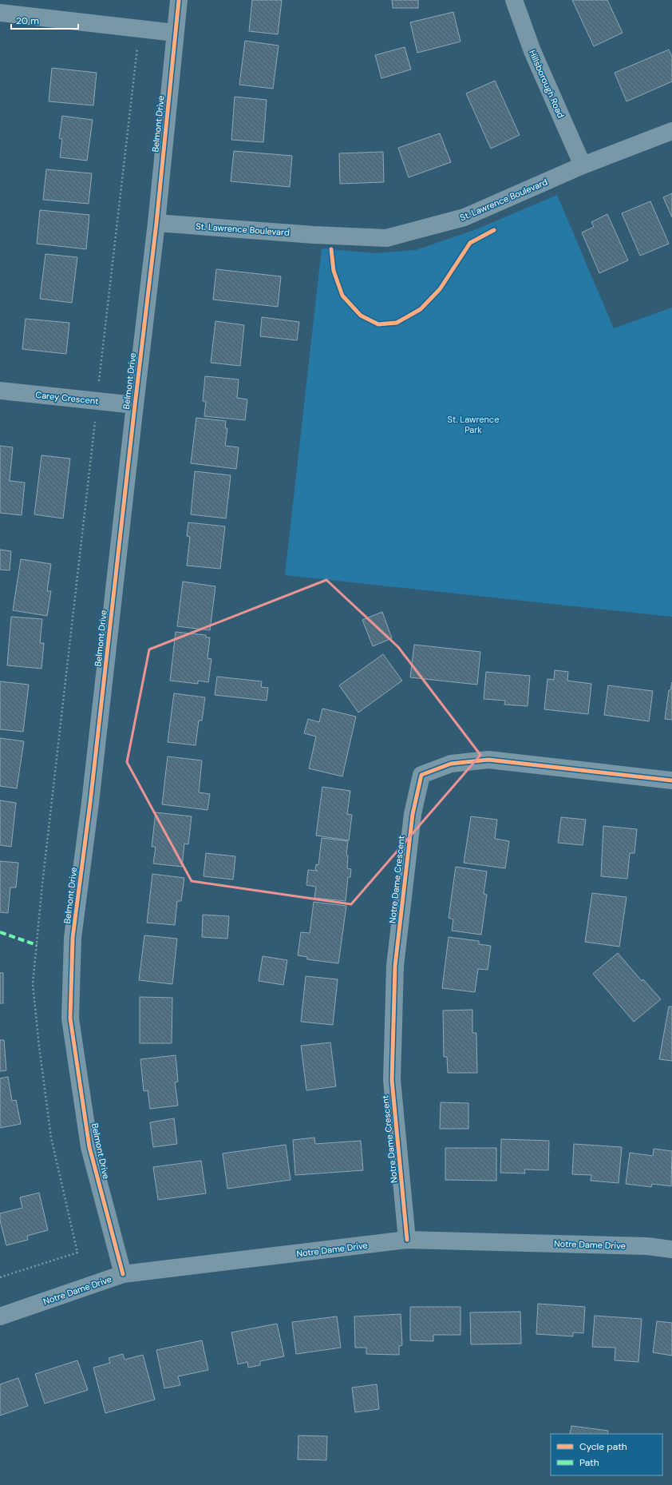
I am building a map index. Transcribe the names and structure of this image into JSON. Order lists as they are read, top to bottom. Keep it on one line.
{"streets":{"street":["Hillsborough Road","Belmont Drive","St. Lawrence Boulevard","Carey Crescent","Notre Dame Crescent","Notre Dame Drive"]},"crossings":[["Hillsborough Road","St. Lawrence Boulevard"],["Belmont Drive","St. Lawrence Boulevard"],["Belmont Drive","Carey Crescent"],["Belmont Drive","Notre Dame Drive"],["Notre Dame Crescent","Notre Dame Drive"]],"parks":["St. Lawrence Park"],"legend":["Cycle path","Path"],"scale_bar":"20 m"}
